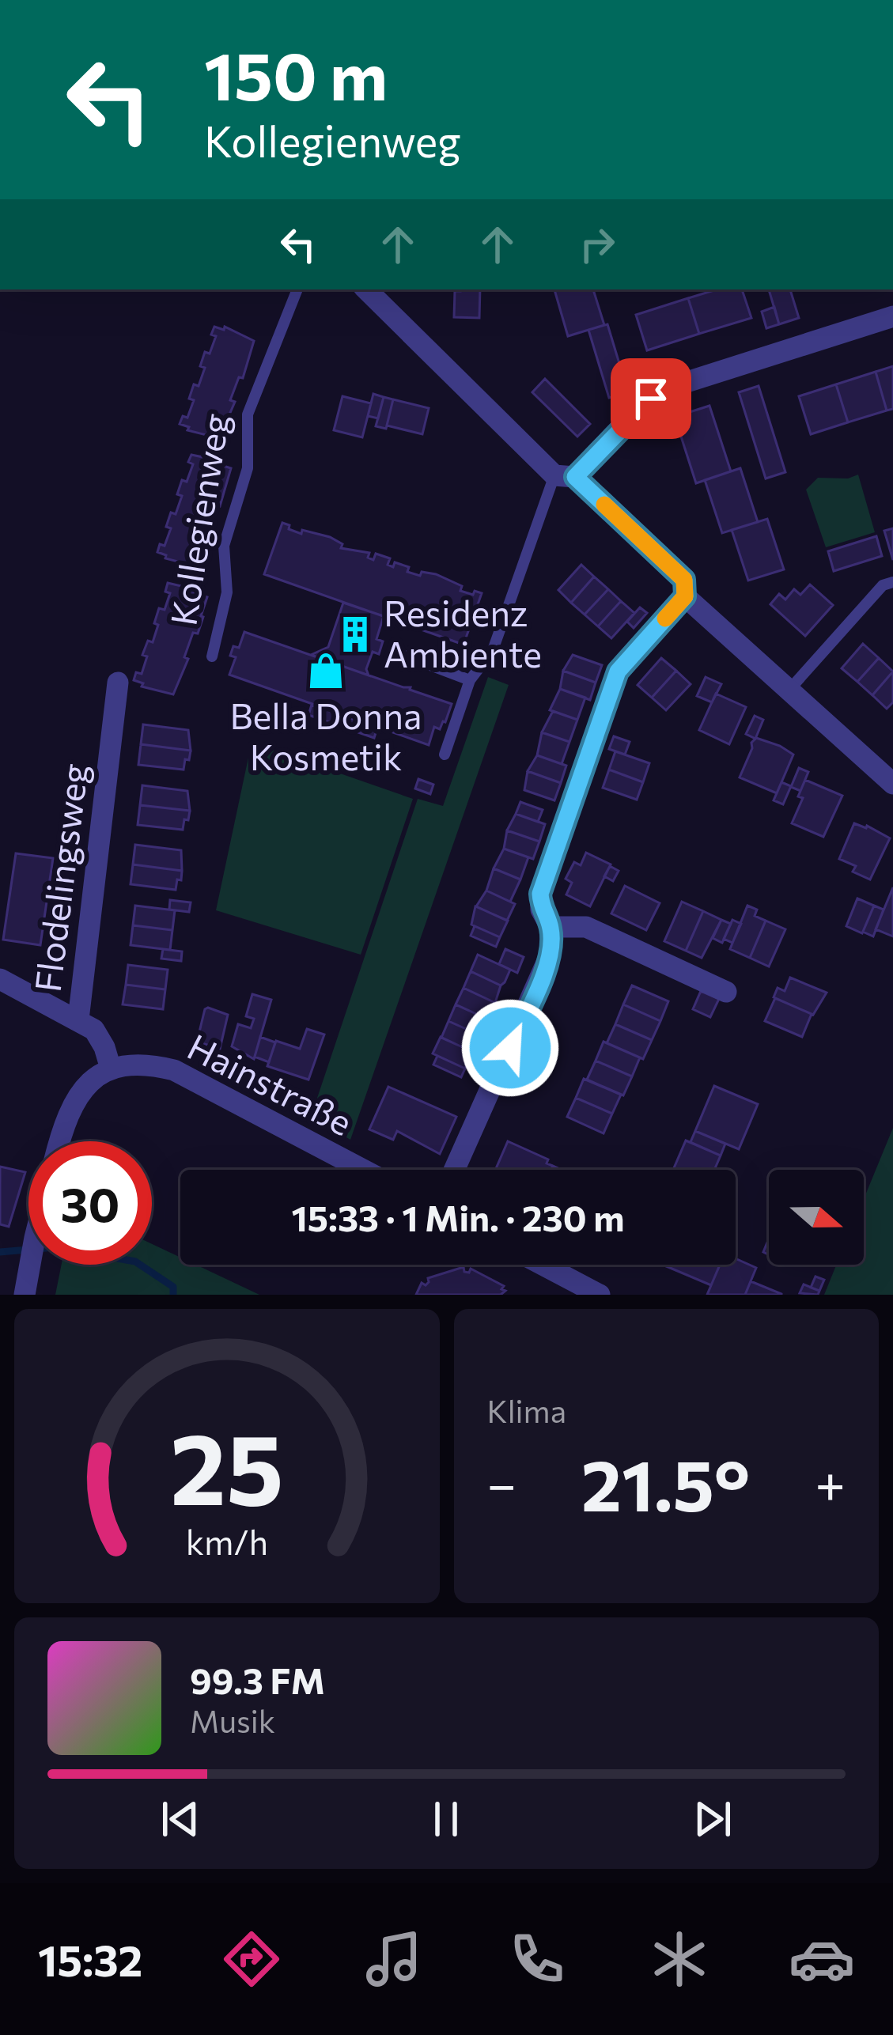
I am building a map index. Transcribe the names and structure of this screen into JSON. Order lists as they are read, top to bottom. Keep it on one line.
{"streets":{"street":["Flodelingsweg","Hainstraße"],"lane":["Kollegienweg"]},"crossings":[["Flodelingsweg","Hainstraße"]],"places":{"building":["Residenz Ambiente"],"shop":["Bella Donna Kosmetik"]},"north":"right","page":{"turn":["150 m","Kollegienweg"],"limit":"30","trip":"15:33 · 1 Min. · 230 m","tile":"Klima","heat":["−","21.5°","+"],"song":["99.3 FM","Musik"],"tabs":"15:32","gauge":["25","km/h"]}}
